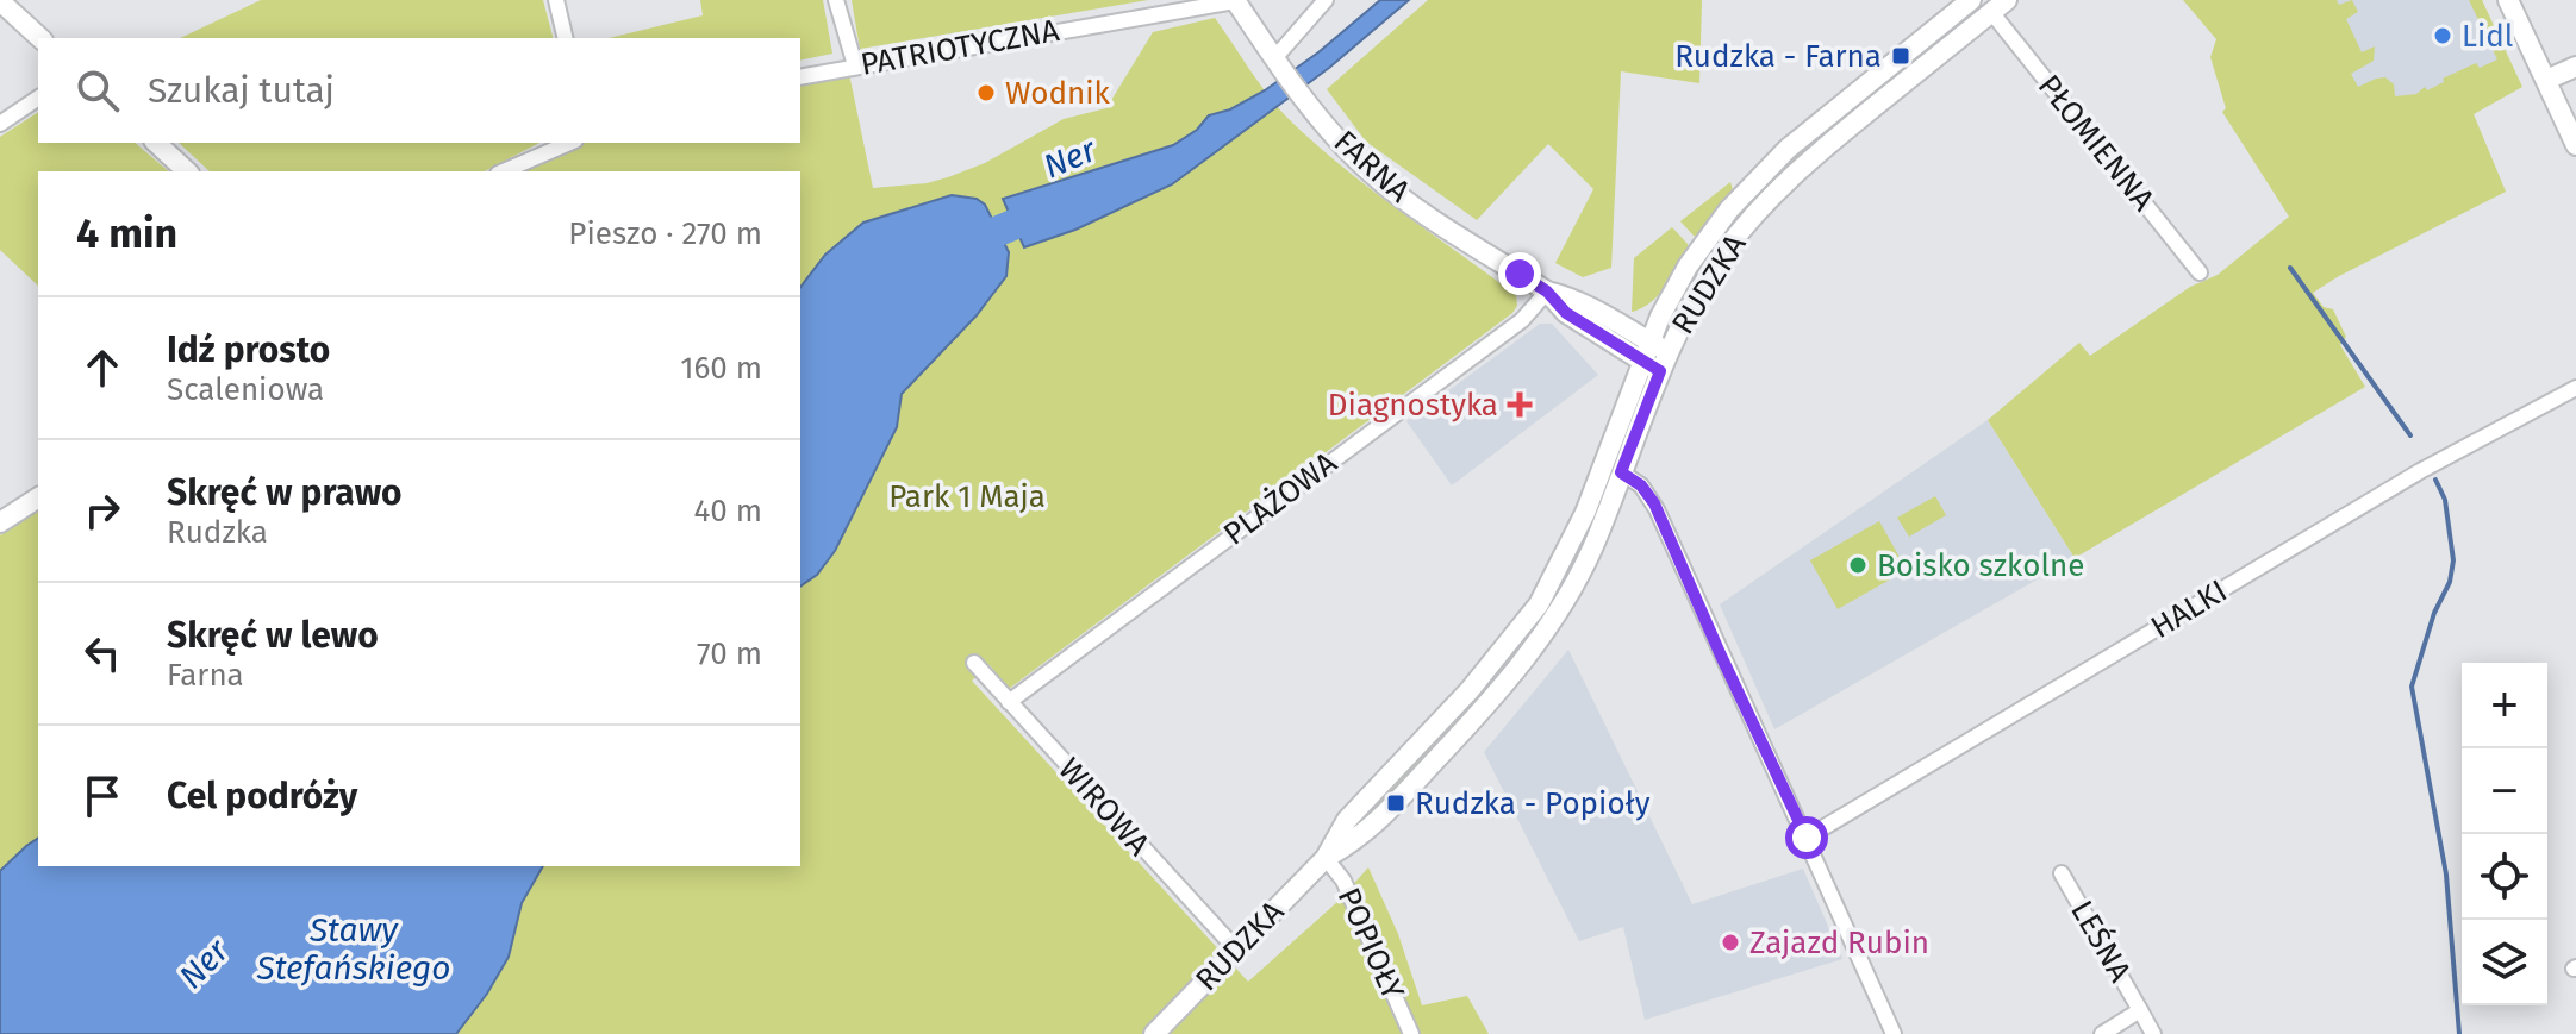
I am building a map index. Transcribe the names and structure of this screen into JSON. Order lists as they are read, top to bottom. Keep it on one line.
{"streets":{"street":["PATRIOTYCZNA","PŁOMIENNA","FARNA","RUDZKA","PLAŻOWA","HALKI","WIROWA","LEŚNA","POPIOŁY"]},"crossings":[["PATRIOTYCZNA","FARNA"],["PŁOMIENNA","RUDZKA"],["FARNA","RUDZKA"],["FARNA","PLAŻOWA"],["RUDZKA","WIROWA"],["RUDZKA","POPIOŁY"],["PLAŻOWA","WIROWA"]],"water":["Ner","Stawy Stefańskiego"],"parks":["Park 1 Maja"],"places":{"other":["Lidl","Wodnik","Boisko szkolne","Zajazd Rubin"],"transit":["Rudzka - Farna","Rudzka - Popioły"],"health":["Diagnostyka"]},"page":{"search":"Szukaj tutaj","heading":["4 min","Pieszo · 270 m"],"list":[["Idź prosto","Scaleniowa","160 m"],["Skręć w prawo","Rudzka","40 m"],["Skręć w lewo","Farna","70 m"],"Cel podróży"],"map_buttons":["+","−"]}}
